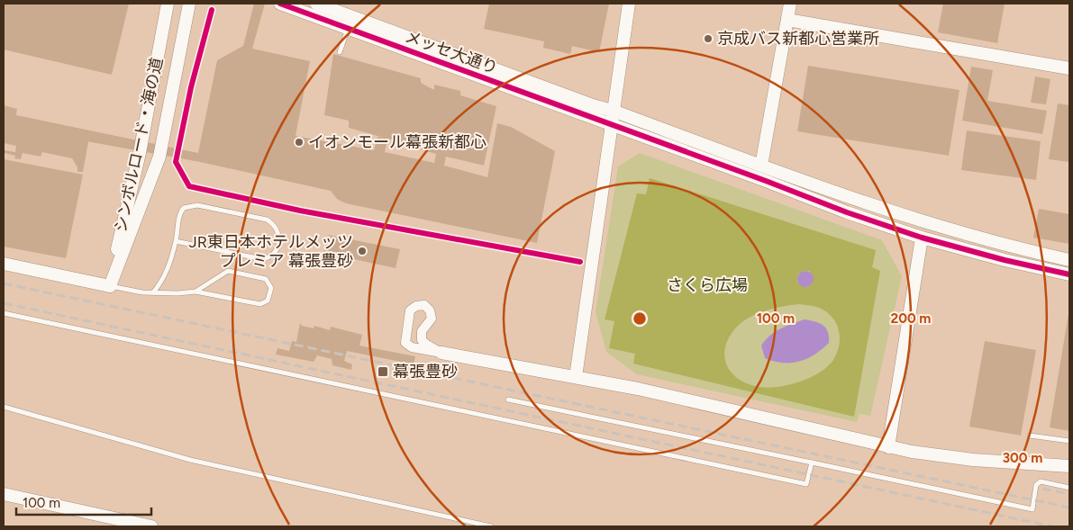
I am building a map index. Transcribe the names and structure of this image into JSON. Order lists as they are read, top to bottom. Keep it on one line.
{"streets":{"street":["メッセ大通り","シンボルロード・海の道"]},"parks":["さくら広場"],"places":{"other":["京成バス新都心営業所","イオンモール幕張新都心","JR東日本ホテルメッツ プレミア 幕張豊砂"],"transit":["幕張豊砂"]},"scale_bar":"100 m","rings":["100 m","200 m","300 m"]}
